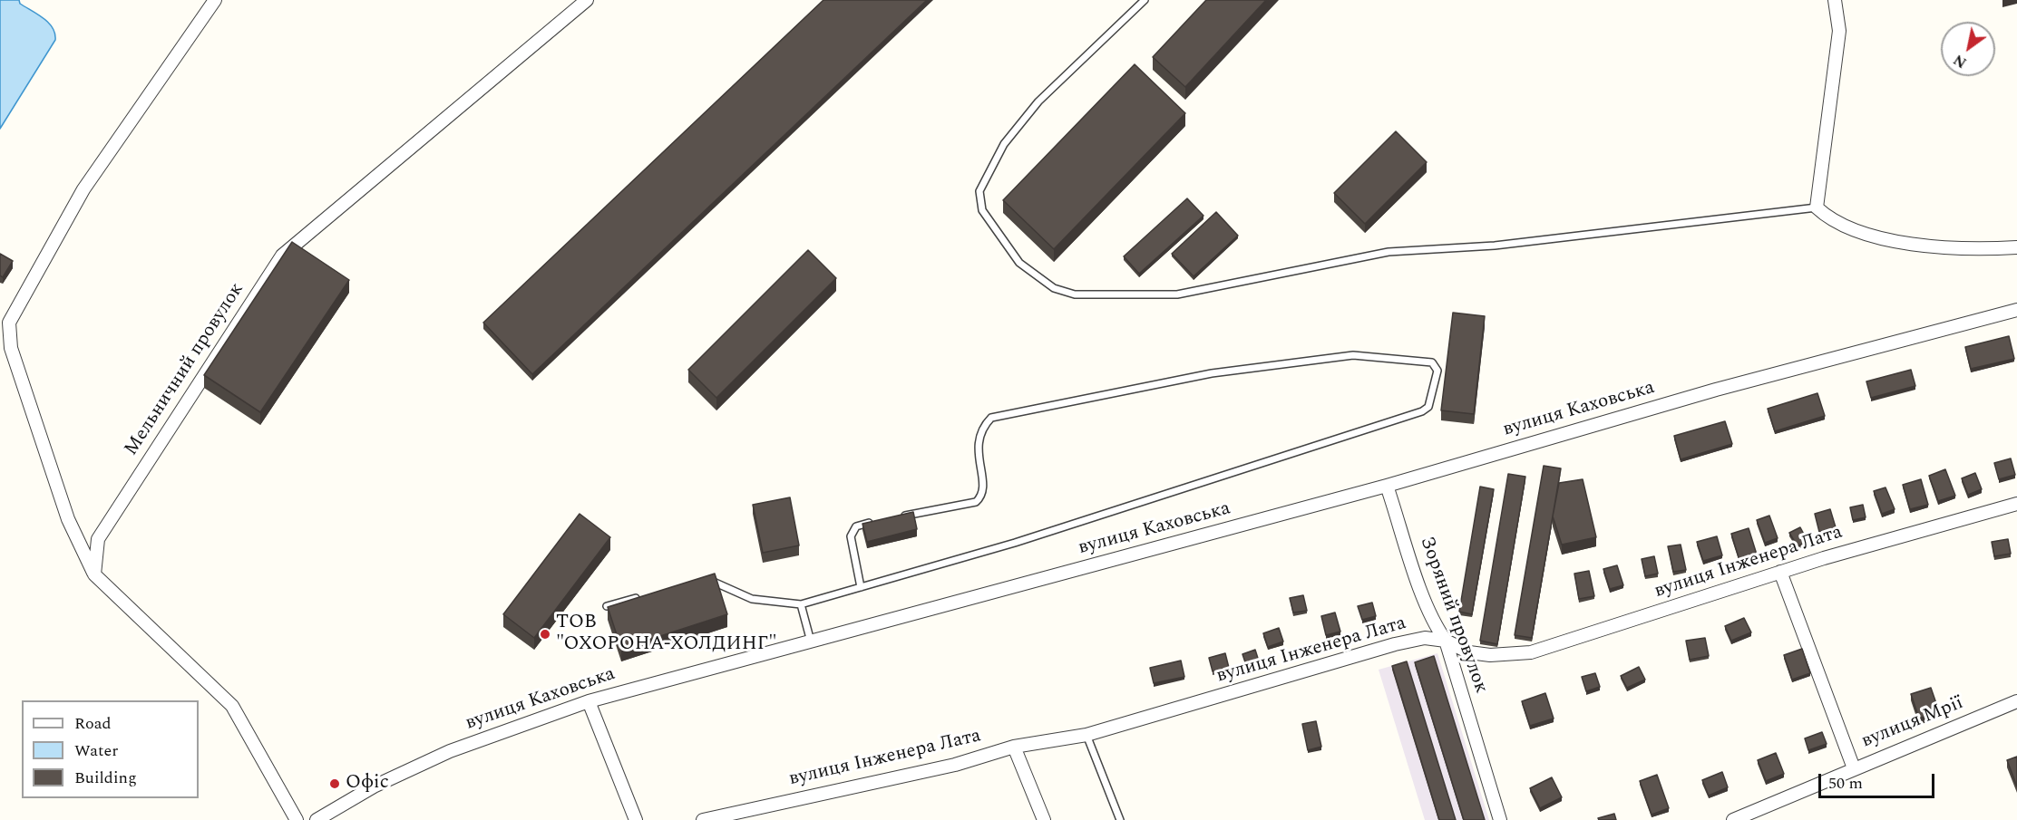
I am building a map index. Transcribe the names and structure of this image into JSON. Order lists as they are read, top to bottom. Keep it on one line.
{"streets":{"street":["Мельничний провулок","вулиця Каховська","вулиця Інженера Лата","Зоряний провулок","вулиця Мрії"]},"crossings":[["вулиця Каховська","Зоряний провулок"],["вулиця Інженера Лата","Зоряний провулок"]],"places":["ТОВ \"ОХОРОНА-ХОЛДИНГ\"","Офіс"],"legend":["Road","Water","Building"],"scale_bar":"50 m","north":"bottom left"}
